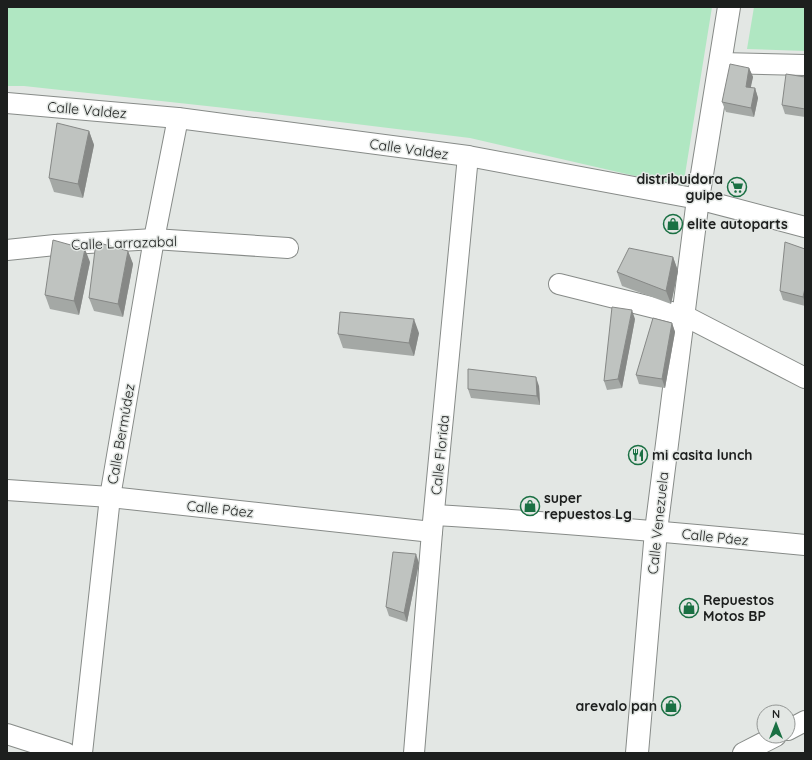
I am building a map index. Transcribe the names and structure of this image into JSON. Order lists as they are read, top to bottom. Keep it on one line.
{"streets":{"street":["Calle Valdez","Calle Larrazabal","Calle Bermúdez","Calle Florida","Calle Páez","Calle Venezuela"]},"crossings":[["Calle Valdez","Calle Bermúdez"],["Calle Valdez","Calle Florida"],["Calle Valdez","Calle Venezuela"],["Calle Larrazabal","Calle Bermúdez"],["Calle Bermúdez","Calle Páez"],["Calle Florida","Calle Páez"],["Calle Páez","Calle Venezuela"]],"places":{"supermarket":["distribuidora guipe"],"shop":["elite autoparts","super repuestos Lg","Repuestos Motos BP","arevalo pan"],"restaurant":["mi casita lunch"]},"north":"top"}
